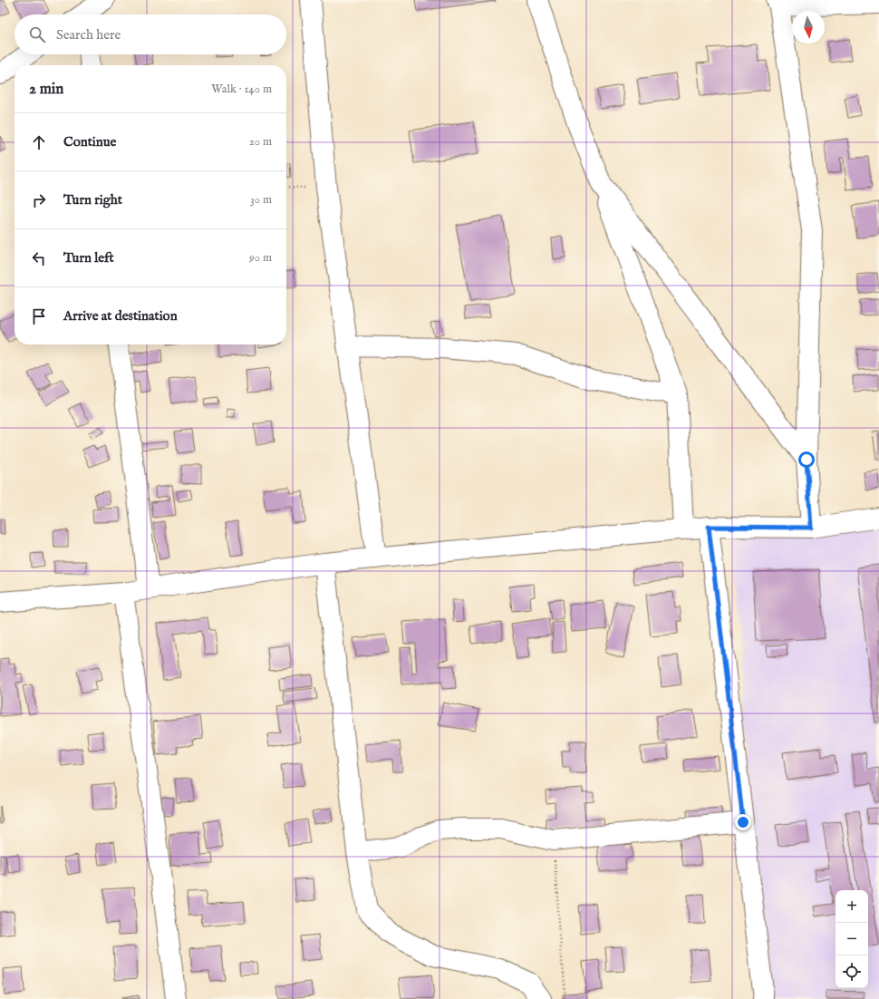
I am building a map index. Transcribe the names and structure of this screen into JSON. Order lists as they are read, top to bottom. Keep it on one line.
{"north":"bottom","page":{"search":"Search here","heading":["2 min","Walk · 140 m"],"list":[["Continue","20 m"],["Turn right","30 m"],["Turn left","90 m"],"Arrive at destination"],"map_buttons":["+","−"]}}
